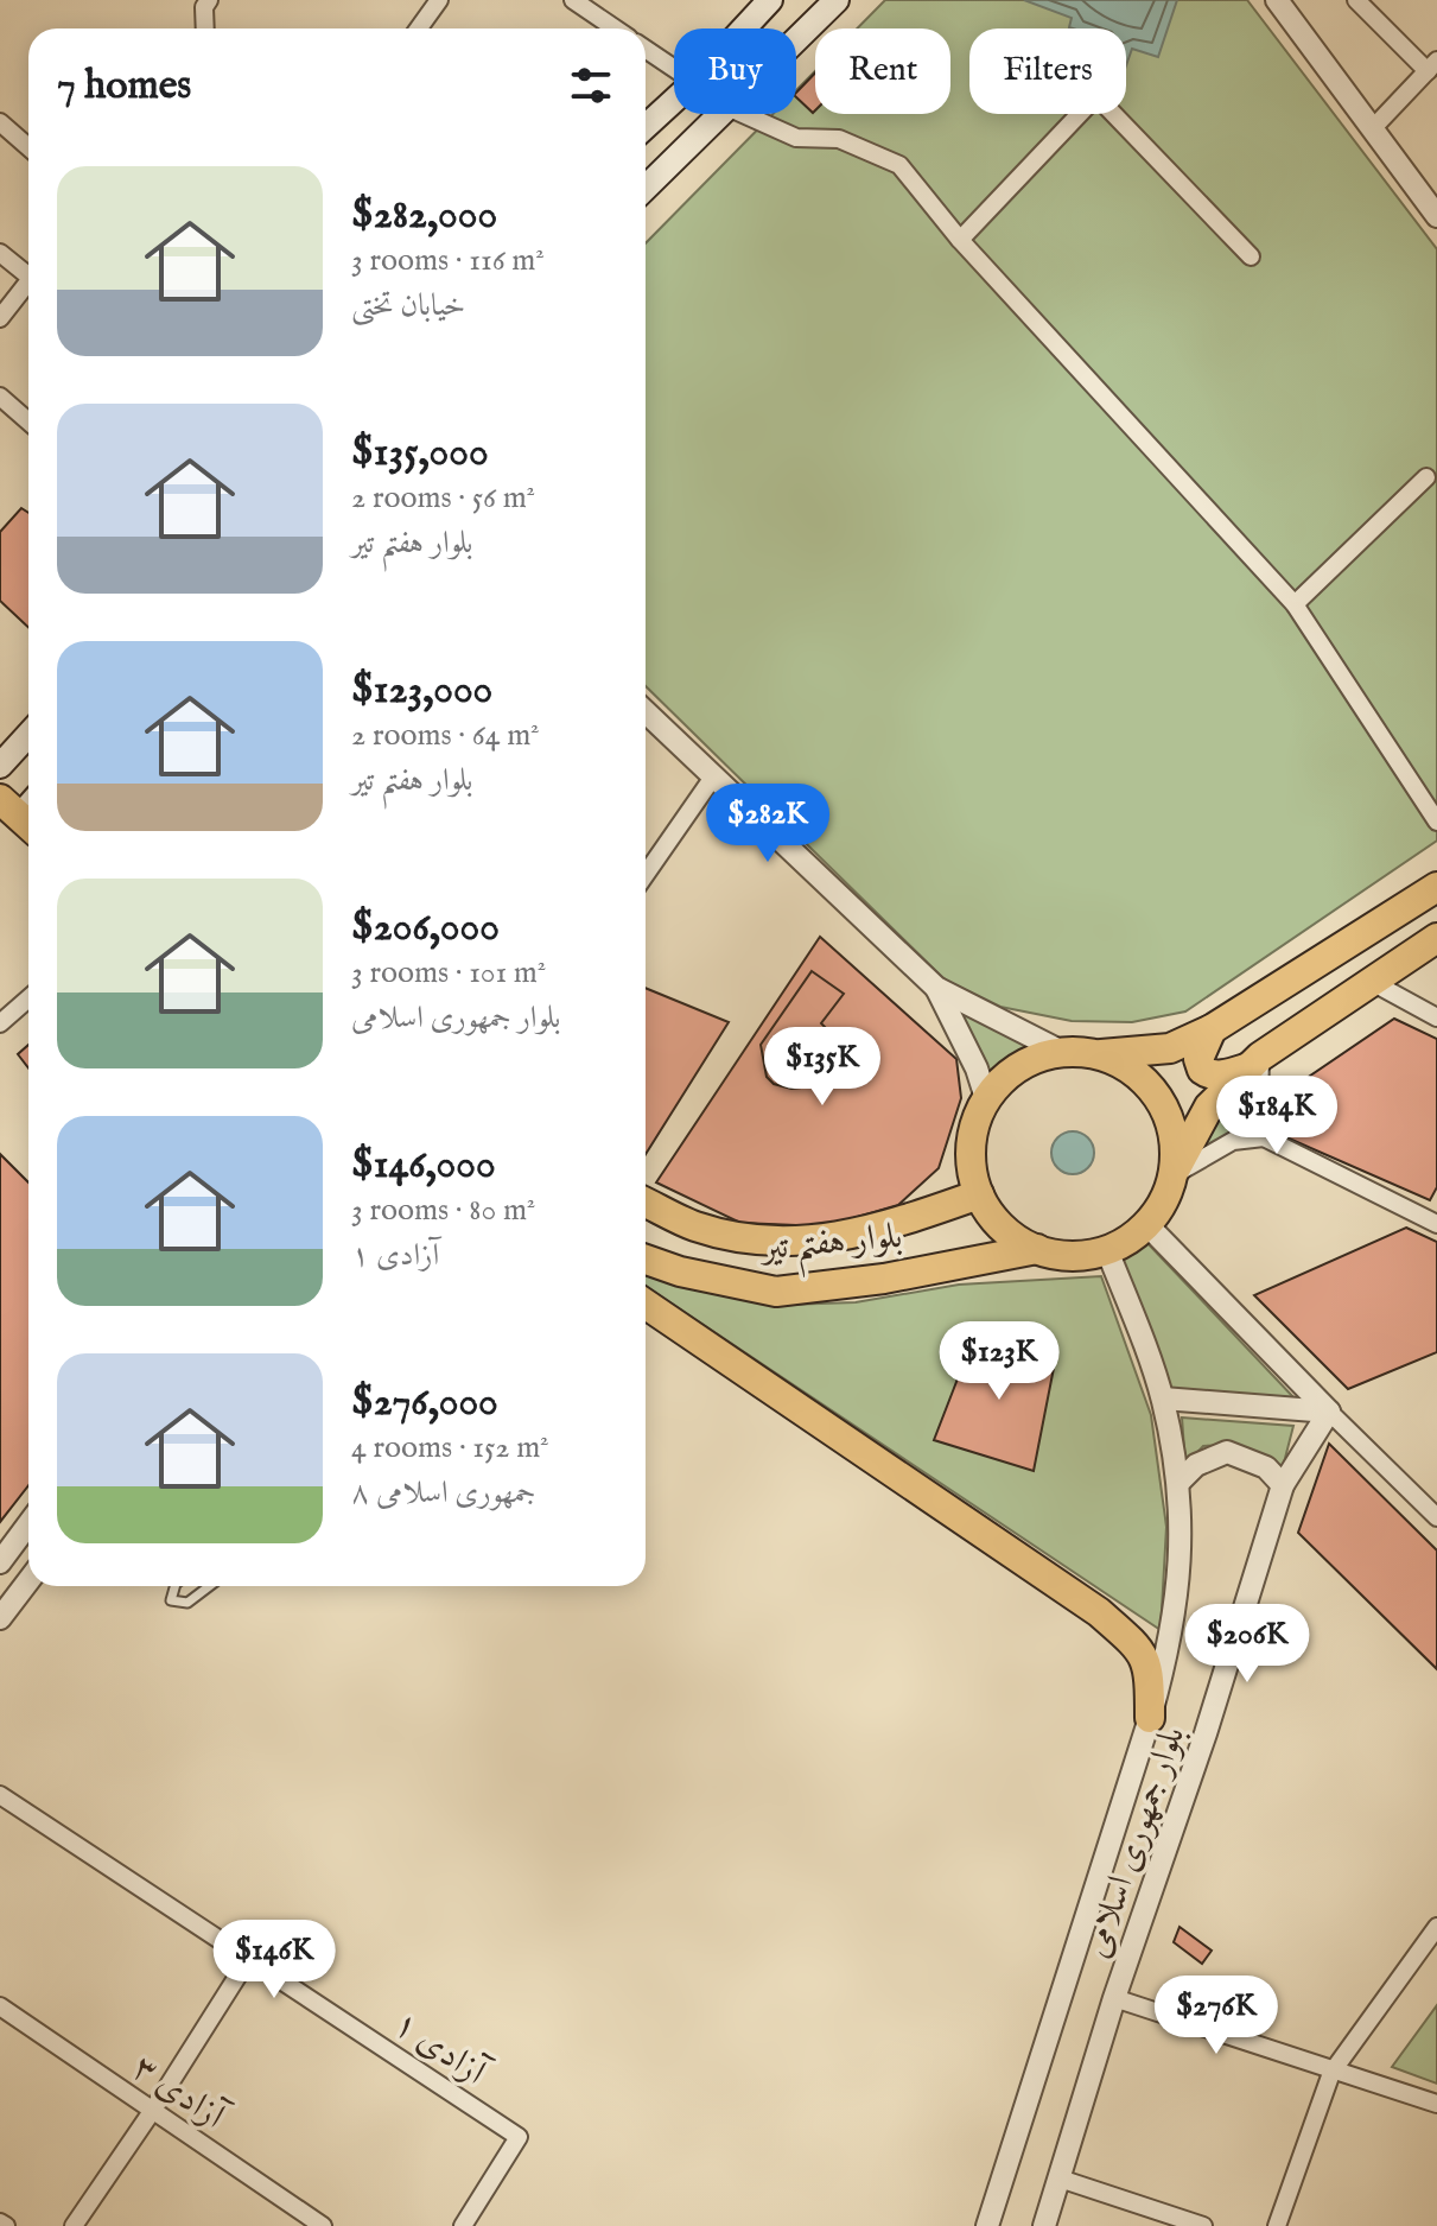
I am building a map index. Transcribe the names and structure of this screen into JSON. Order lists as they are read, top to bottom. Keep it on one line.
{"streets":{"main road":["بلوار هفتم تیر"],"street":["بلوار جمهوری اسلامی","آزادی ۱","آزادی ۳"]},"crossings":[["بلوار هفتم تیر","بلوار جمهوری اسلامی"]],"page":{"chip":["Buy","Rent","Filters"],"heading":"7 homes","list":[{"name":"$282,000","note":"3 rooms · 116 m² · خیابان تختی"},{"name":"$135,000","note":"2 rooms · 56 m² · بلوار هفتم تیر"},{"name":"$123,000","note":"2 rooms · 64 m² · بلوار هفتم تیر"},{"name":"$206,000","note":"3 rooms · 101 m² · بلوار جمهوری اسلامی"},{"name":"$146,000","note":"3 rooms · 80 m² · آزادی ۱"},{"name":"$276,000","note":"4 rooms · 152 m² · جمهوری اسلامی ۸"}],"price":["$282K","$135K","$184K","$123K","$206K","$146K","$276K"]}}
